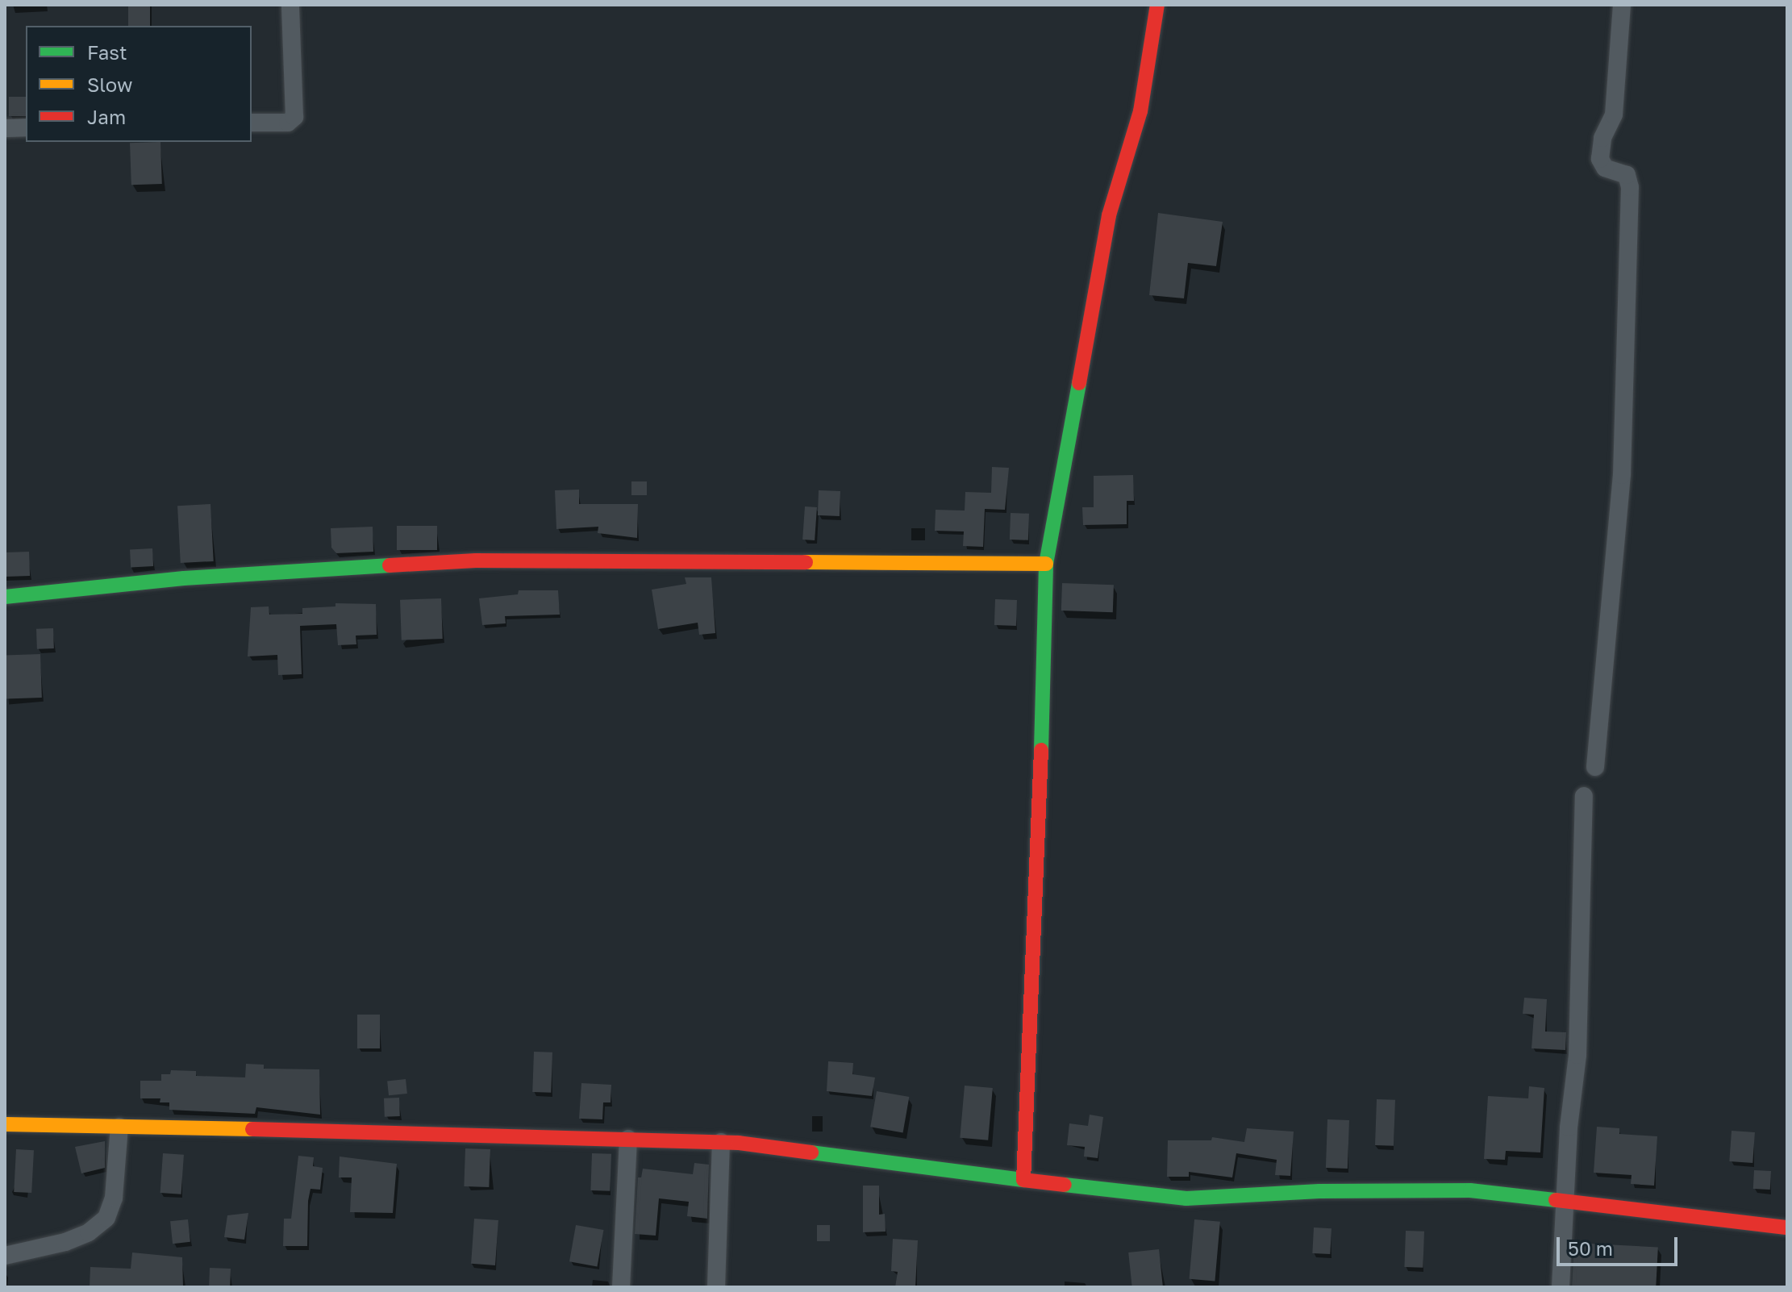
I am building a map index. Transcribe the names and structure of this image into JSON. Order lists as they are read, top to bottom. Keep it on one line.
{"legend":["Fast","Slow","Jam"],"scale_bar":"50 m"}
